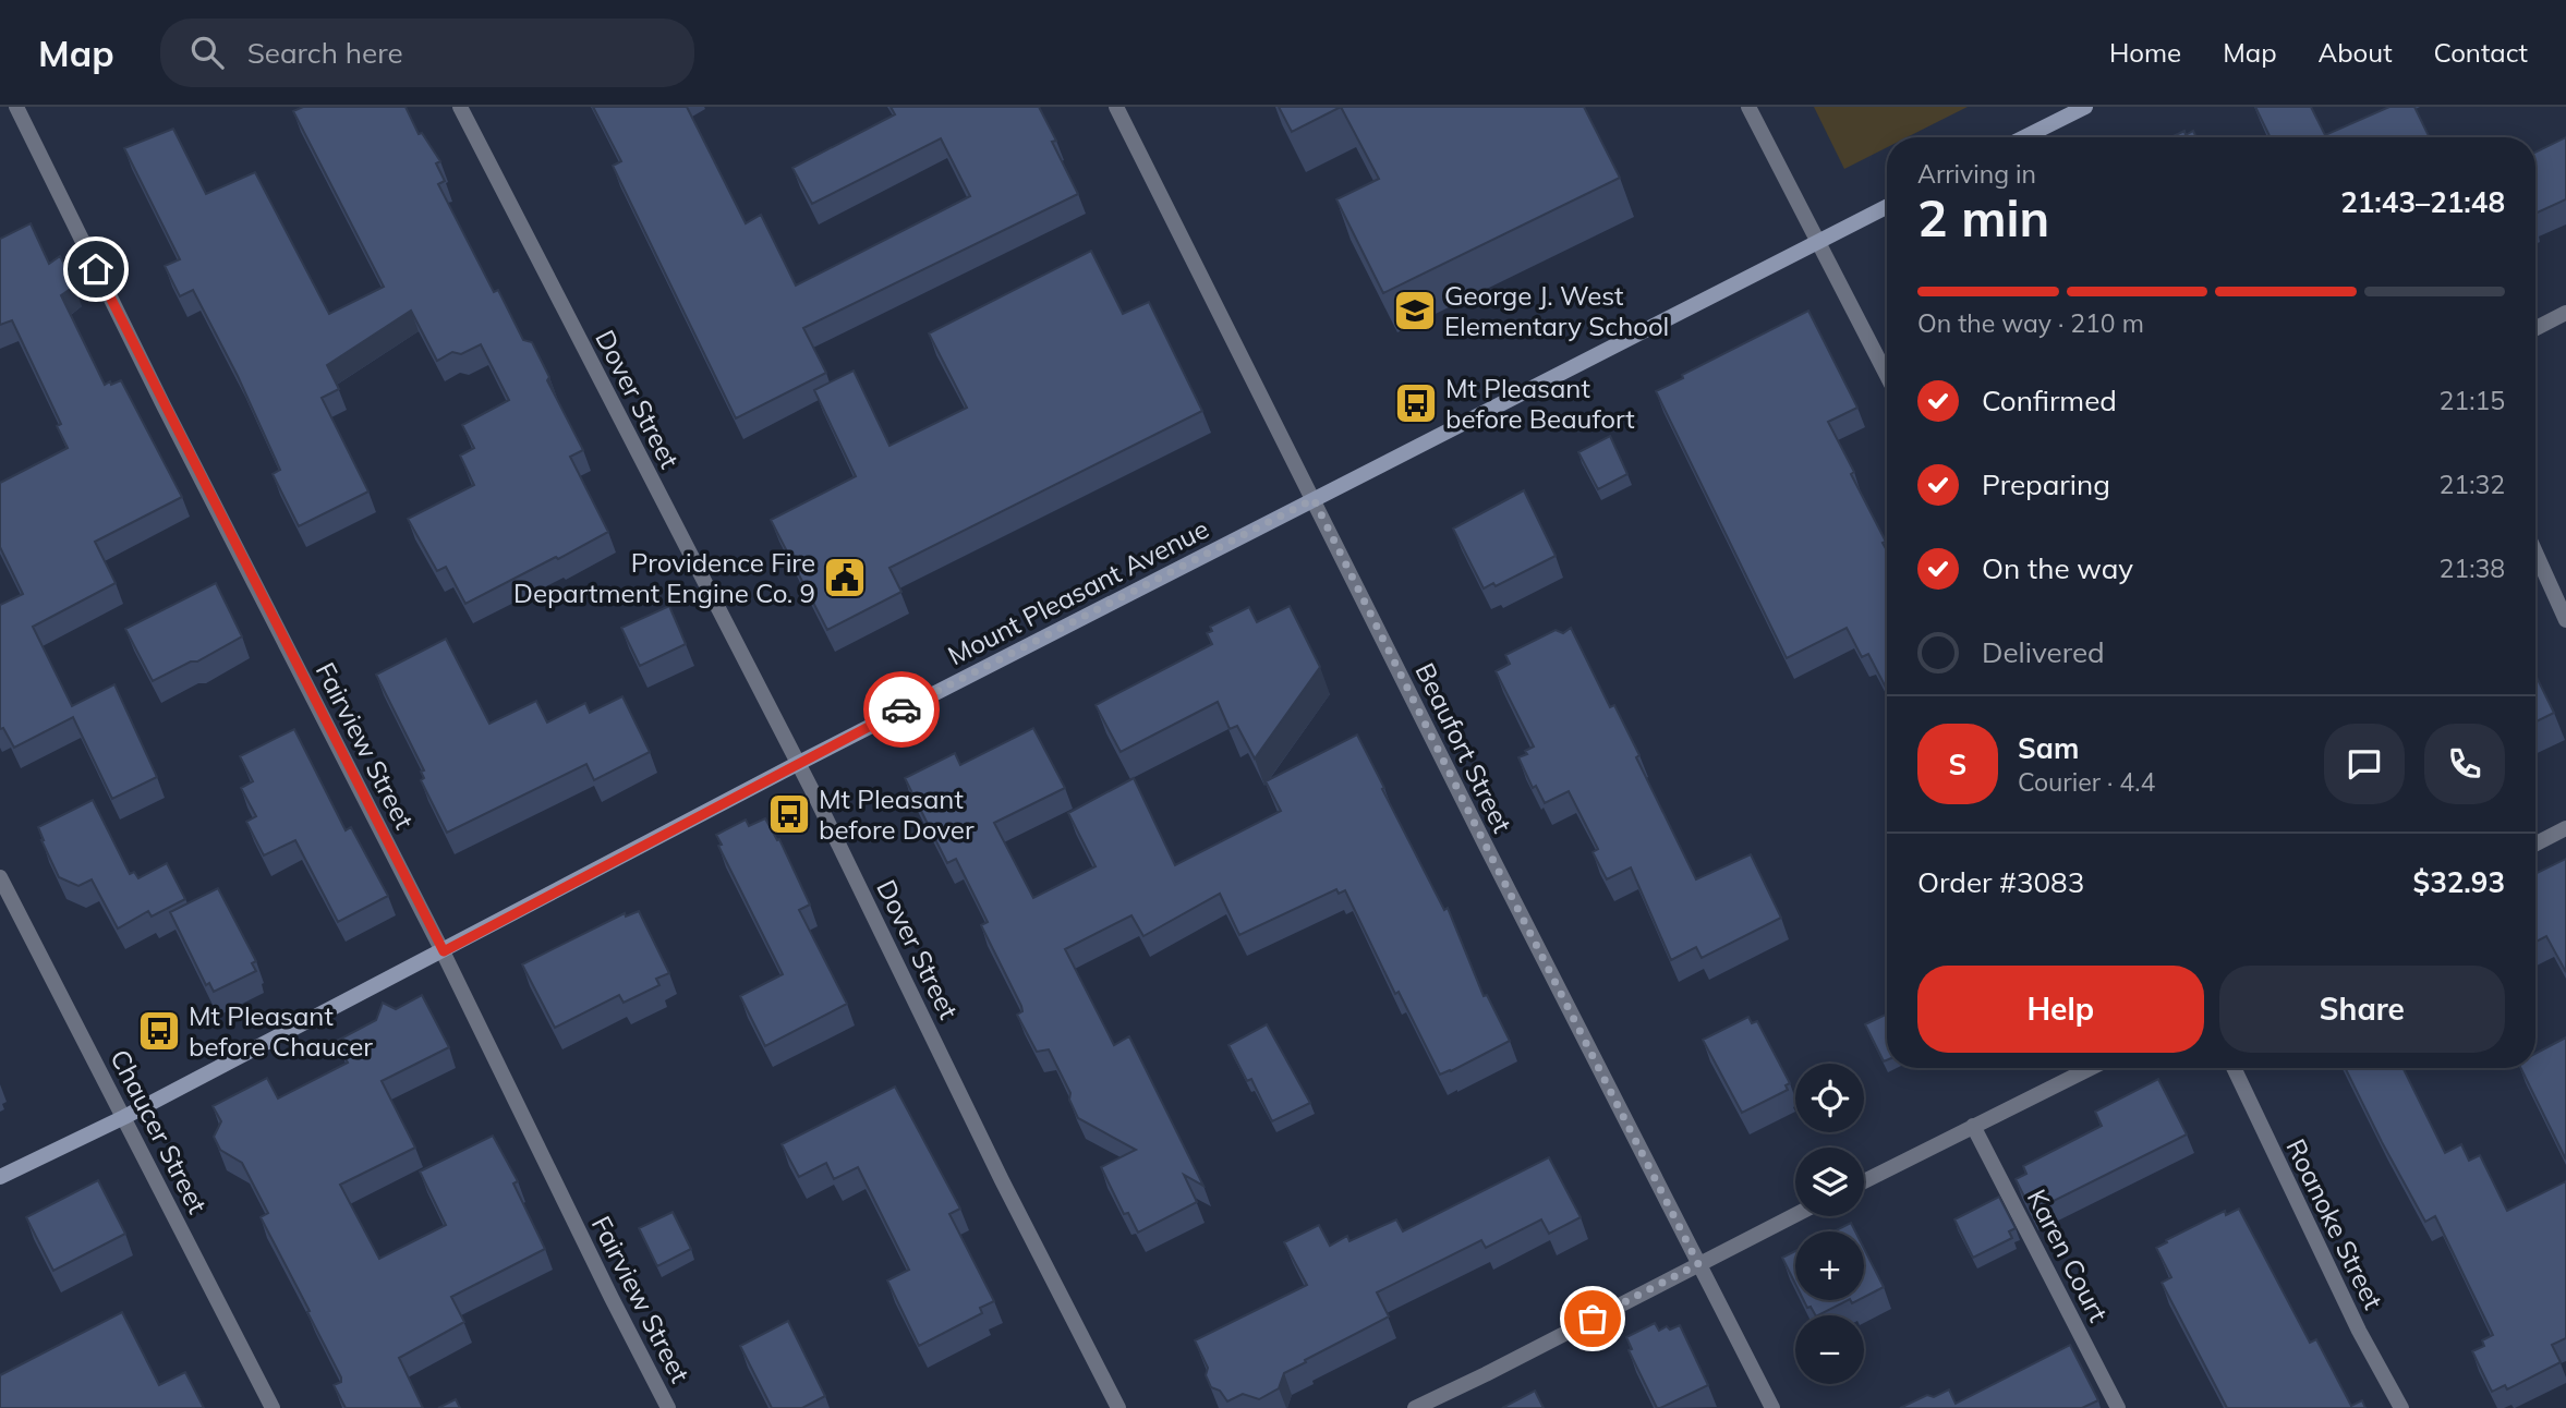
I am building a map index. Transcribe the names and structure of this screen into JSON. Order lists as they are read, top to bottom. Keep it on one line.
{"streets":{"main road":["Mount Pleasant Avenue"],"street":["Dover Street","Fairview Street","Beaufort Street","Chaucer Street","Roanoke Street","Karen Court"]},"crossings":[["Dover Street","Mount Pleasant Avenue"],["Mount Pleasant Avenue","Fairview Street"],["Mount Pleasant Avenue","Beaufort Street"],["Mount Pleasant Avenue","Chaucer Street"]],"places":{"school or university":["George J. West Elementary School"],"bus stop":["Mt Pleasant before Beaufort","Mt Pleasant before Dover","Mt Pleasant before Chaucer"],"public building":["Providence Fire Department Engine Co. 9"]},"page":{"header":"Map","search":"Search here","nav":["Home","Map","About","Contact"],"heading":["2 min","Arriving in","21:43–21:48"],"panel":["Sam","Courier · 4.4","Order #3083","$32.93"],"bar":"On the way · 210 m","list":[["Confirmed","21:15"],["Preparing","21:32"],["On the way","21:38"],"Delivered"],"round":"S","buttons":["Help","Share"],"map_buttons":["+","−"]}}
